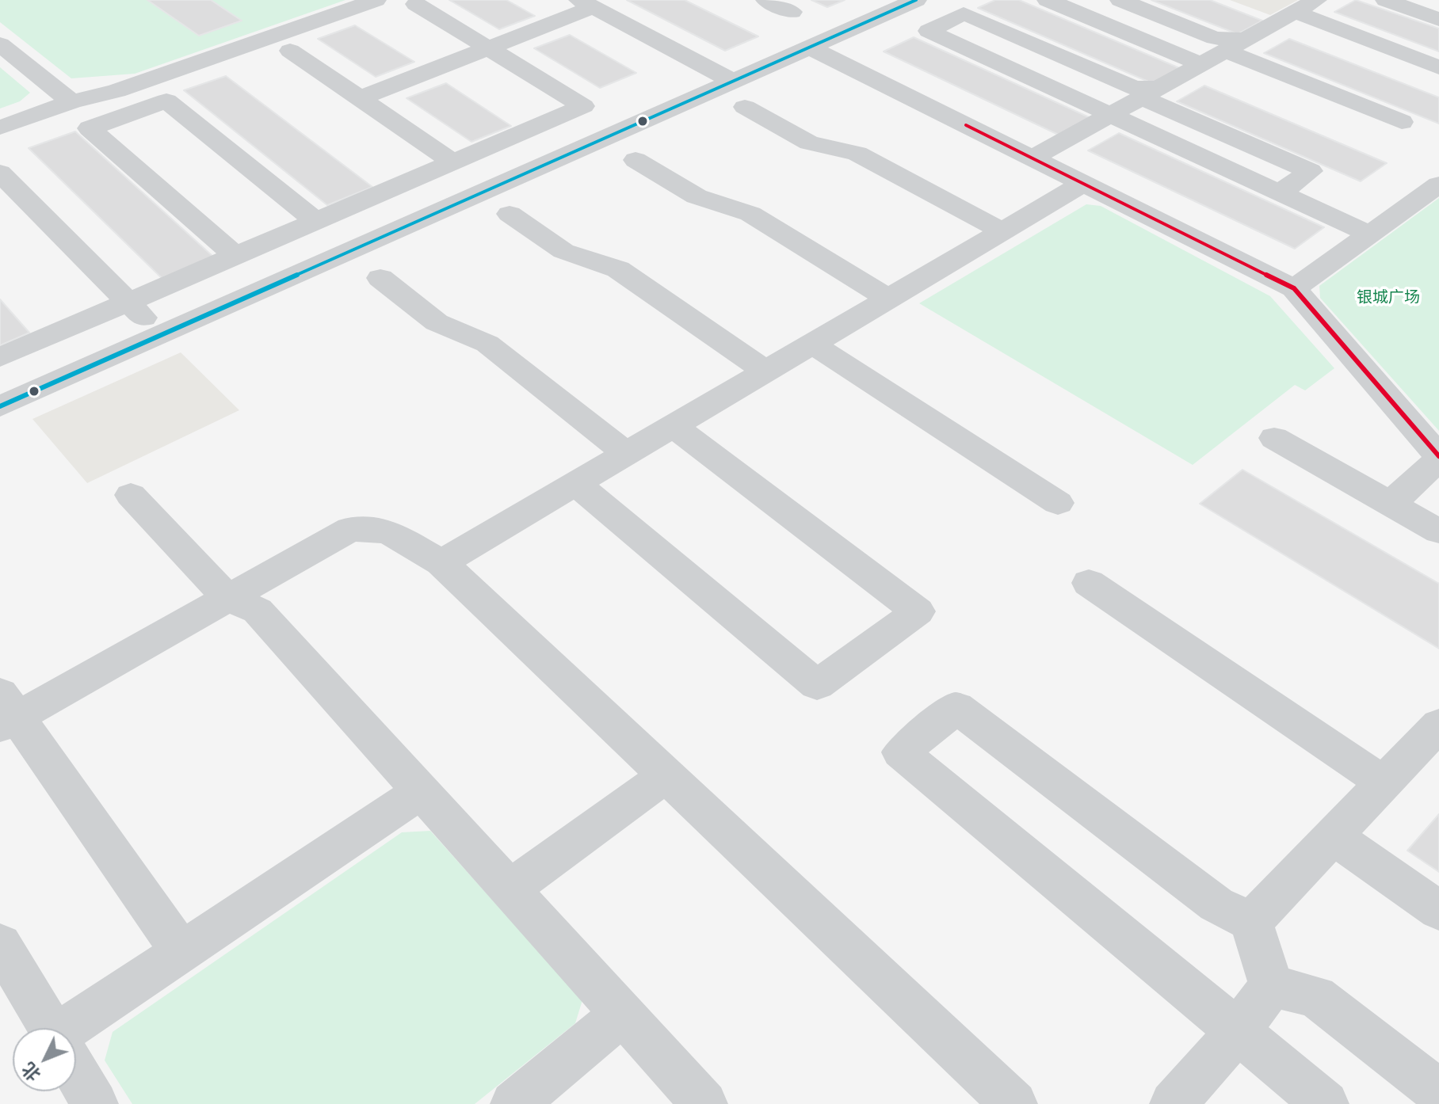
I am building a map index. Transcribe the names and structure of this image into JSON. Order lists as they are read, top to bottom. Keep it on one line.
{"parks":["银城广场"],"north":"bottom left"}
